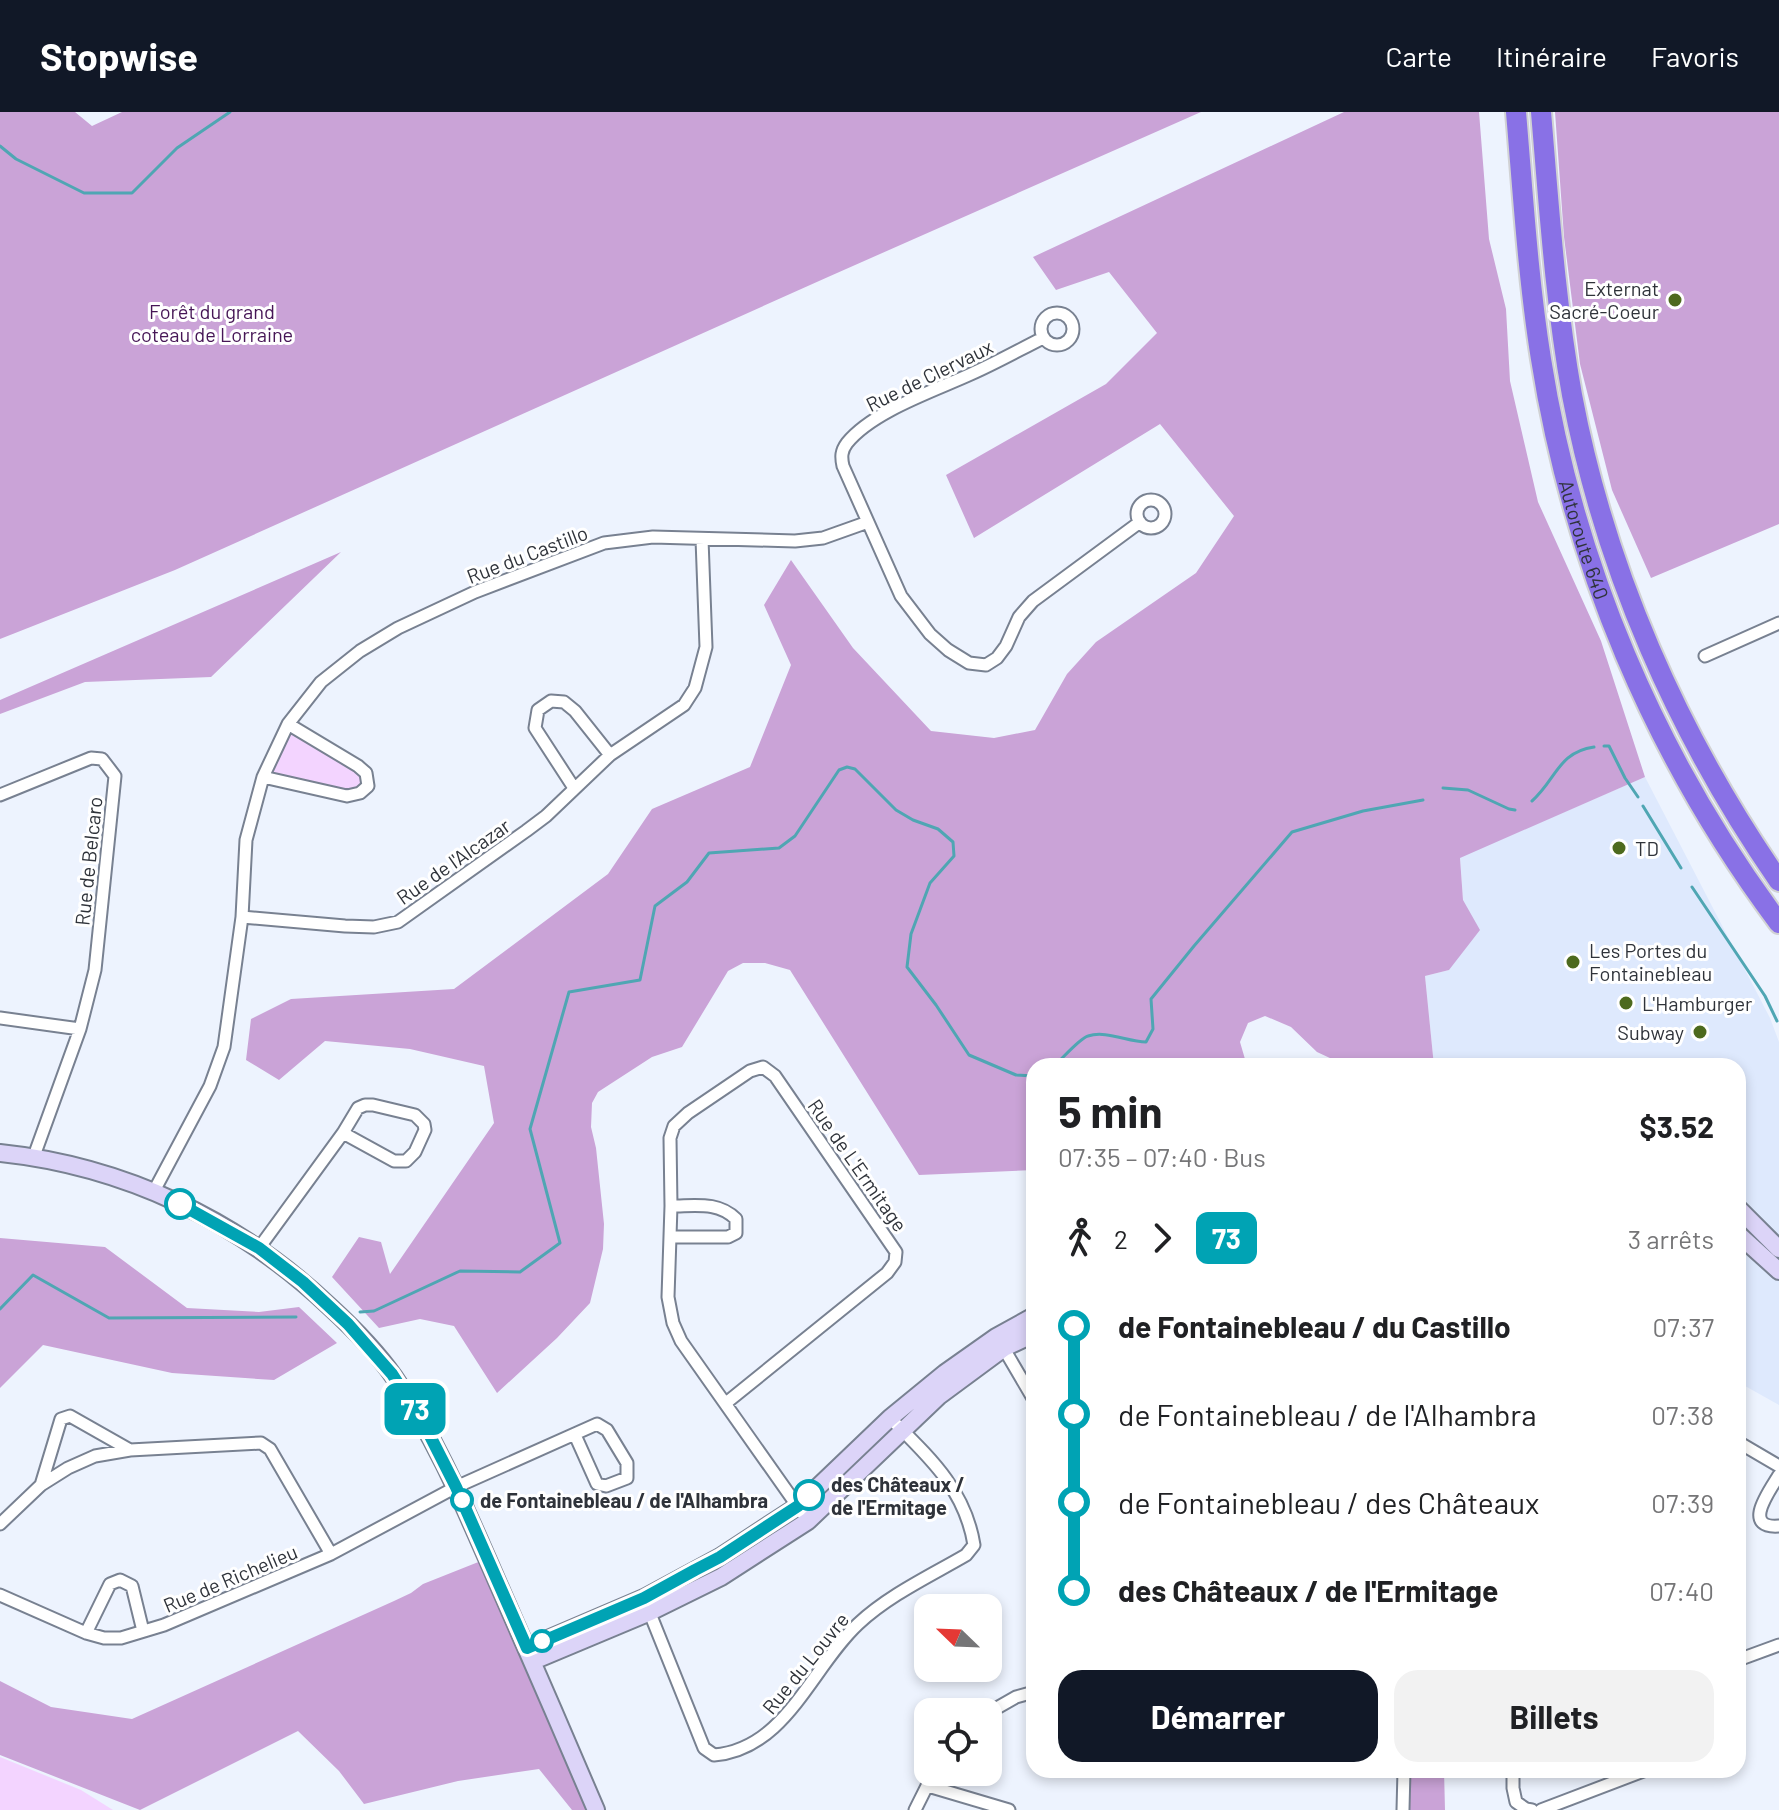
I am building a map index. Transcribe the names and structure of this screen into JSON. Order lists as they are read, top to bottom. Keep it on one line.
{"streets":{"highway":["Autoroute 640"],"street":["Rue de Clervaux","Rue du Castillo","Rue de Belcaro","Rue de l'Alcazar","Rue de L'Ermitage","Rue de Richelieu","Rue du Louvre"]},"crossings":[["Rue de Clervaux","Rue du Castillo"],["Rue du Castillo","Rue de l'Alcazar"]],"parks":["Forêt du grand coteau de Lorraine"],"places":["Externat Sacré-Coeur","TD","Les Portes du Fontainebleau","L'Hamburger","Subway","des Châteaux / de l'Ermitage","de Fontainebleau / de l'Alhambra"],"lines":["bus line 73"],"north":"top left","page":{"header":"Stopwise","nav":["Carte","Itinéraire","Favoris"],"on_map":"73","heading":["5 min","07:35 – 07:40 · Bus","$3.52"],"legs":["2","73","3 arrêts"],"list":[{"name":"de Fontainebleau / du Castillo","value":"07:37"},{"name":"de Fontainebleau / de l'Alhambra","value":"07:38"},{"name":"de Fontainebleau / des Châteaux","value":"07:39"},{"name":"des Châteaux / de l'Ermitage","value":"07:40"}],"buttons":["Démarrer","Billets"]}}
